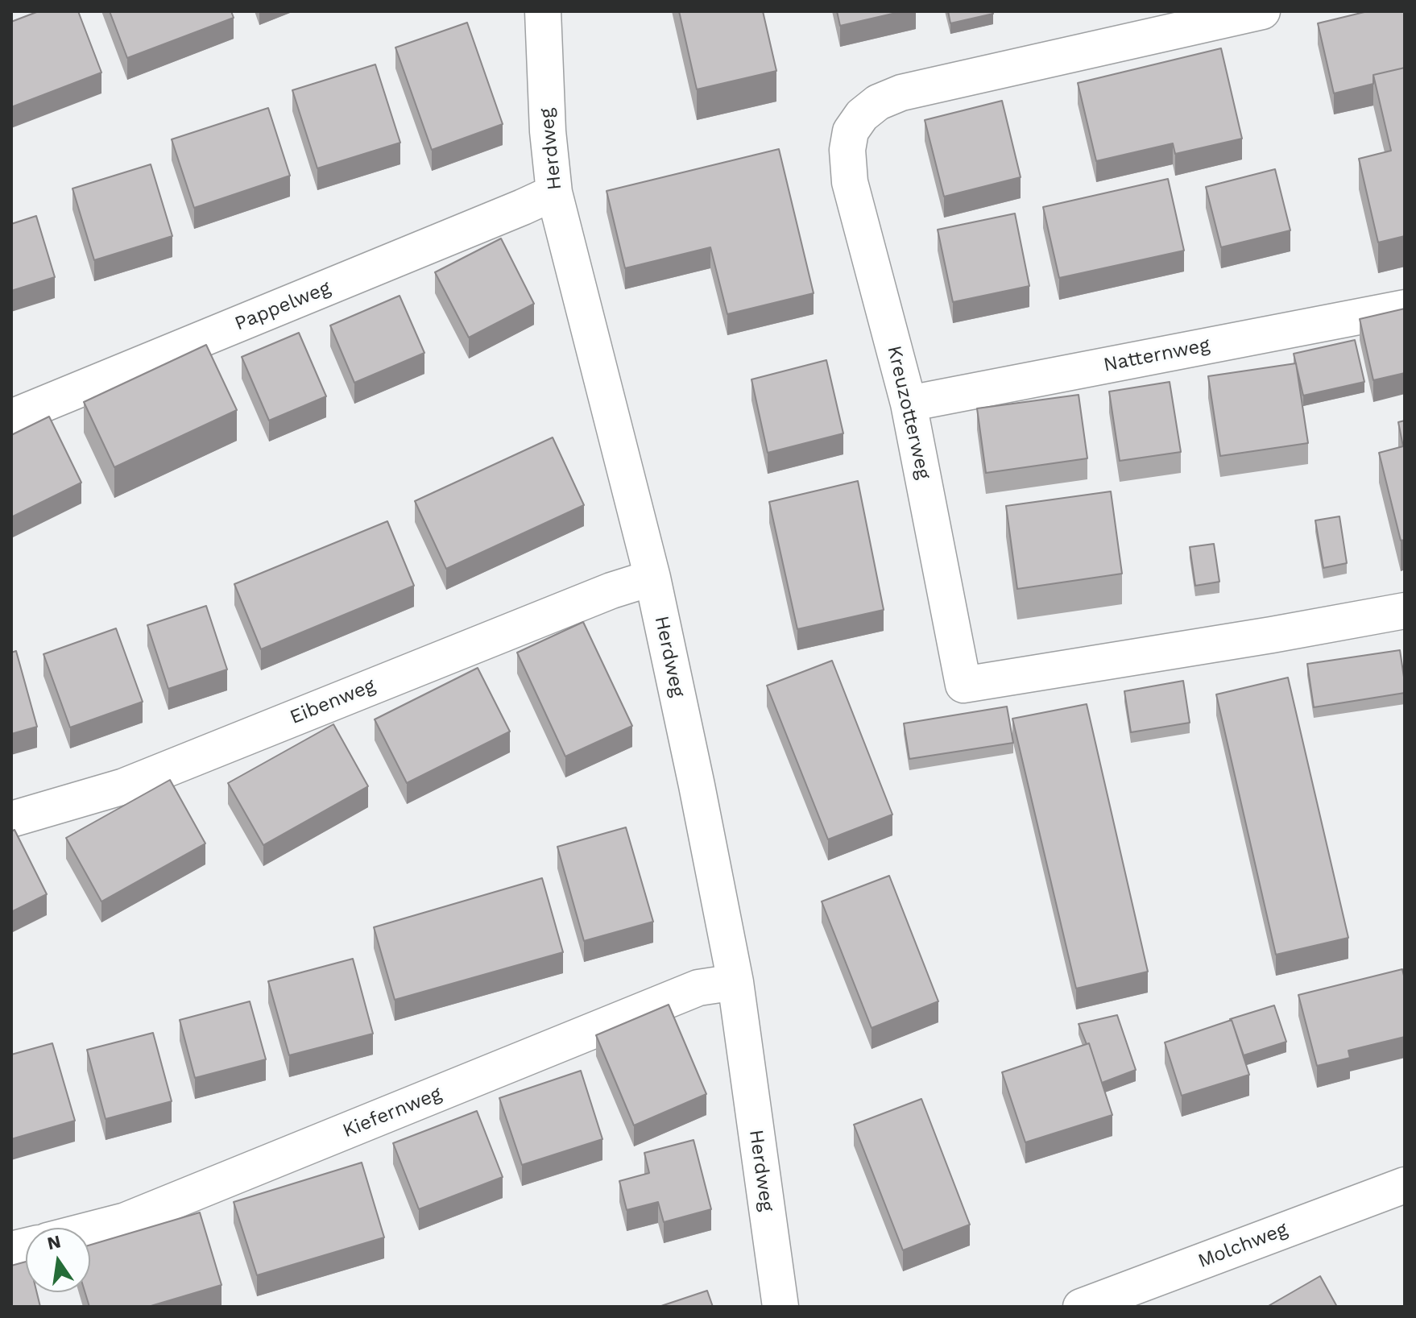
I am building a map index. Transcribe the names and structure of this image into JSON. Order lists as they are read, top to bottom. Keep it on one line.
{"streets":{"street":["Herdweg","Pappelweg","Natternweg","Kreuzotterweg","Eibenweg","Kiefernweg","Molchweg"]},"crossings":[["Herdweg","Pappelweg"],["Herdweg","Eibenweg"],["Herdweg","Kiefernweg"],["Natternweg","Kreuzotterweg"]],"north":"top"}
